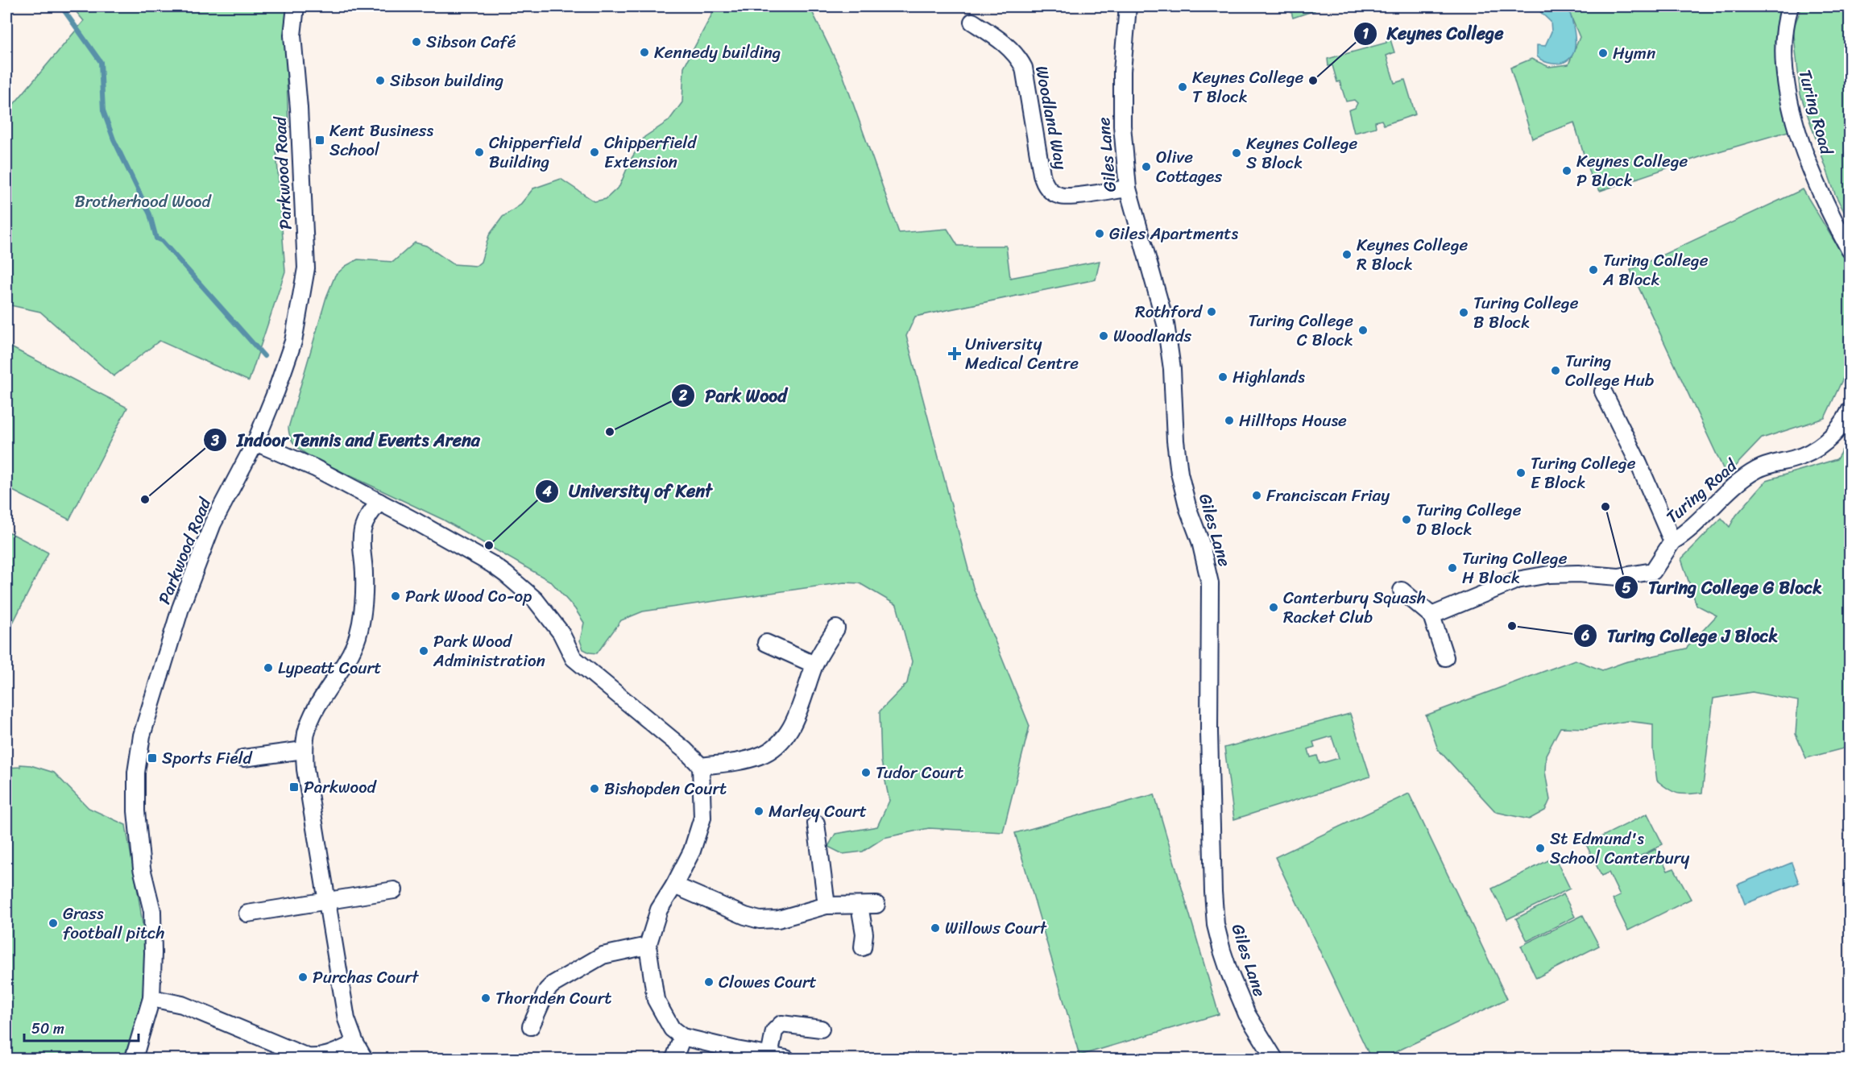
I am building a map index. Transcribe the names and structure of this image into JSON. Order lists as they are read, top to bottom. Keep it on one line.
{"streets":{"street":["Turing Road","Woodland Way","Giles Lane","Parkwood Road"]},"crossings":[["Woodland Way","Giles Lane"]],"parks":["Brotherhood Wood"],"places":{"other":["Sibson Café","Kennedy building","Hymn","Sibson building","Keynes College","Keynes College T Block","Chipperfield Building","Chipperfield Extension","Keynes College S Block","Olive Cottages","Keynes College P Block","Giles Apartments","Keynes College R Block","Turing College A Block","Rothford","Turing College B Block","Turing College C Block","Woodlands","Turing College Hub","Highlands","Hilltops House","Park Wood","Turing College E Block","Franciscan Friay","Indoor Tennis and Events Arena","Turing College G Block","Turing College D Block","University of Kent","Turing College H Block","Park Wood Co-op","Canterbury Squash Racket Club","Turing College J Block","Park Wood Administration","Lypeatt Court","Tudor Court","Bishopden Court","Marley Court","St Edmund's School Canterbury","Grass football pitch","Willows Court","Purchas Court","Clowes Court","Thornden Court"],"transit":["Kent Business School","Sports Field","Parkwood"],"health":["University Medical Centre"]},"scale_bar":"50 m"}
